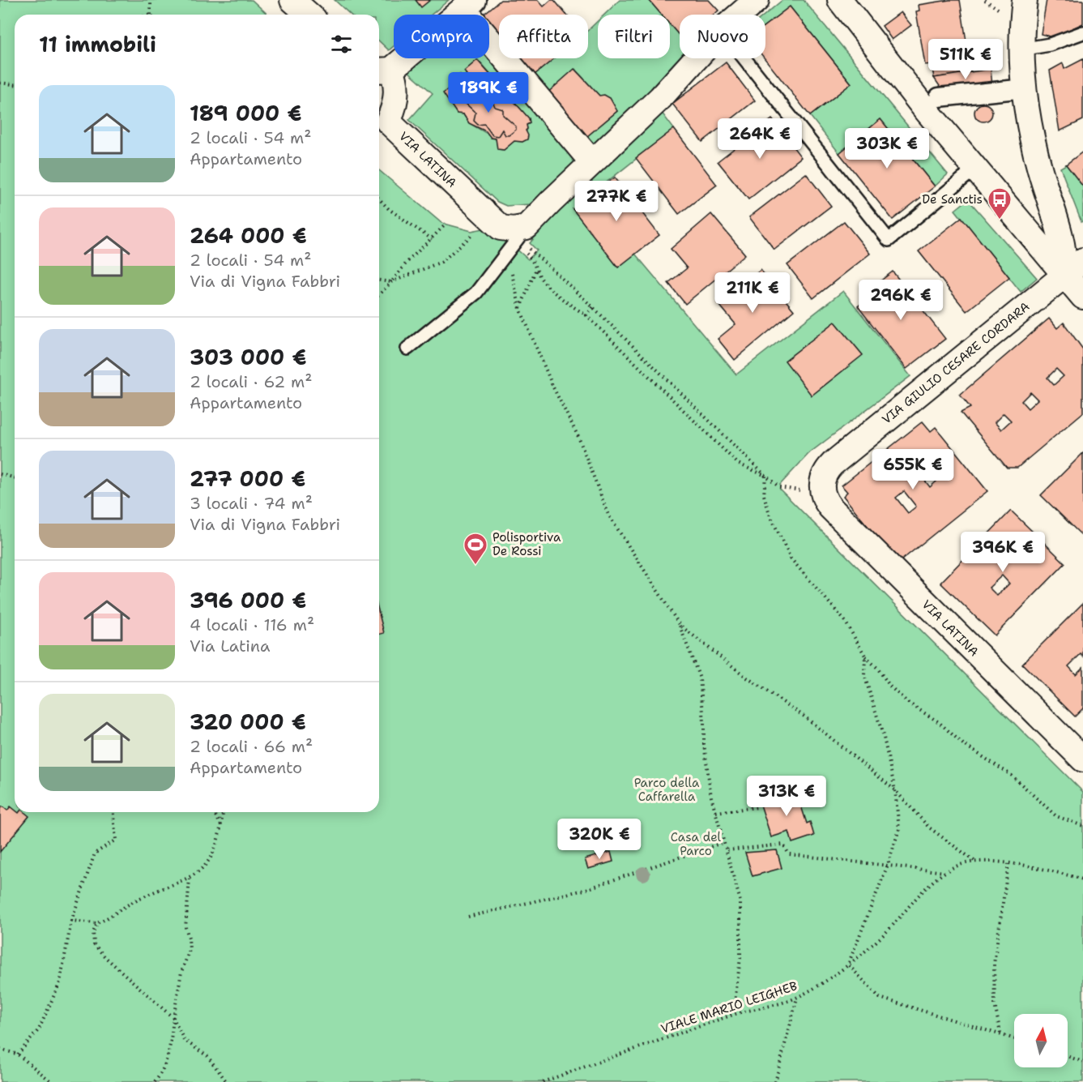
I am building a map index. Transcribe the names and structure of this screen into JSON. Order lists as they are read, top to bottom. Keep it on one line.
{"streets":{"street":["VIA LATINA","VIA GIULIO CESARE CORDARA"],"path":["VIALE MARIO LEIGHEB"]},"crossings":[["VIA LATINA","VIA GIULIO CESARE CORDARA"]],"parks":["Parco della Caffarella","Casa del Parco"],"places":{"bus stop":["De Sanctis"],"sports":["Polisportiva De Rossi"]},"north":"top","page":{"chip":["Compra","Affitta","Filtri","Nuovo"],"heading":"11 immobili","price":["511K €","189K €","264K €","303K €","277K €","211K €","296K €","655K €","396K €","313K €","320K €"],"list":[{"name":"189 000 €","note":"2 locali · 54 m² · Appartamento"},{"name":"264 000 €","note":"2 locali · 54 m² · Via di Vigna Fabbri"},{"name":"303 000 €","note":"2 locali · 62 m² · Appartamento"},{"name":"277 000 €","note":"3 locali · 74 m² · Via di Vigna Fabbri"},{"name":"396 000 €","note":"4 locali · 116 m² · Via Latina"},{"name":"320 000 €","note":"2 locali · 66 m² · Appartamento"}]}}
